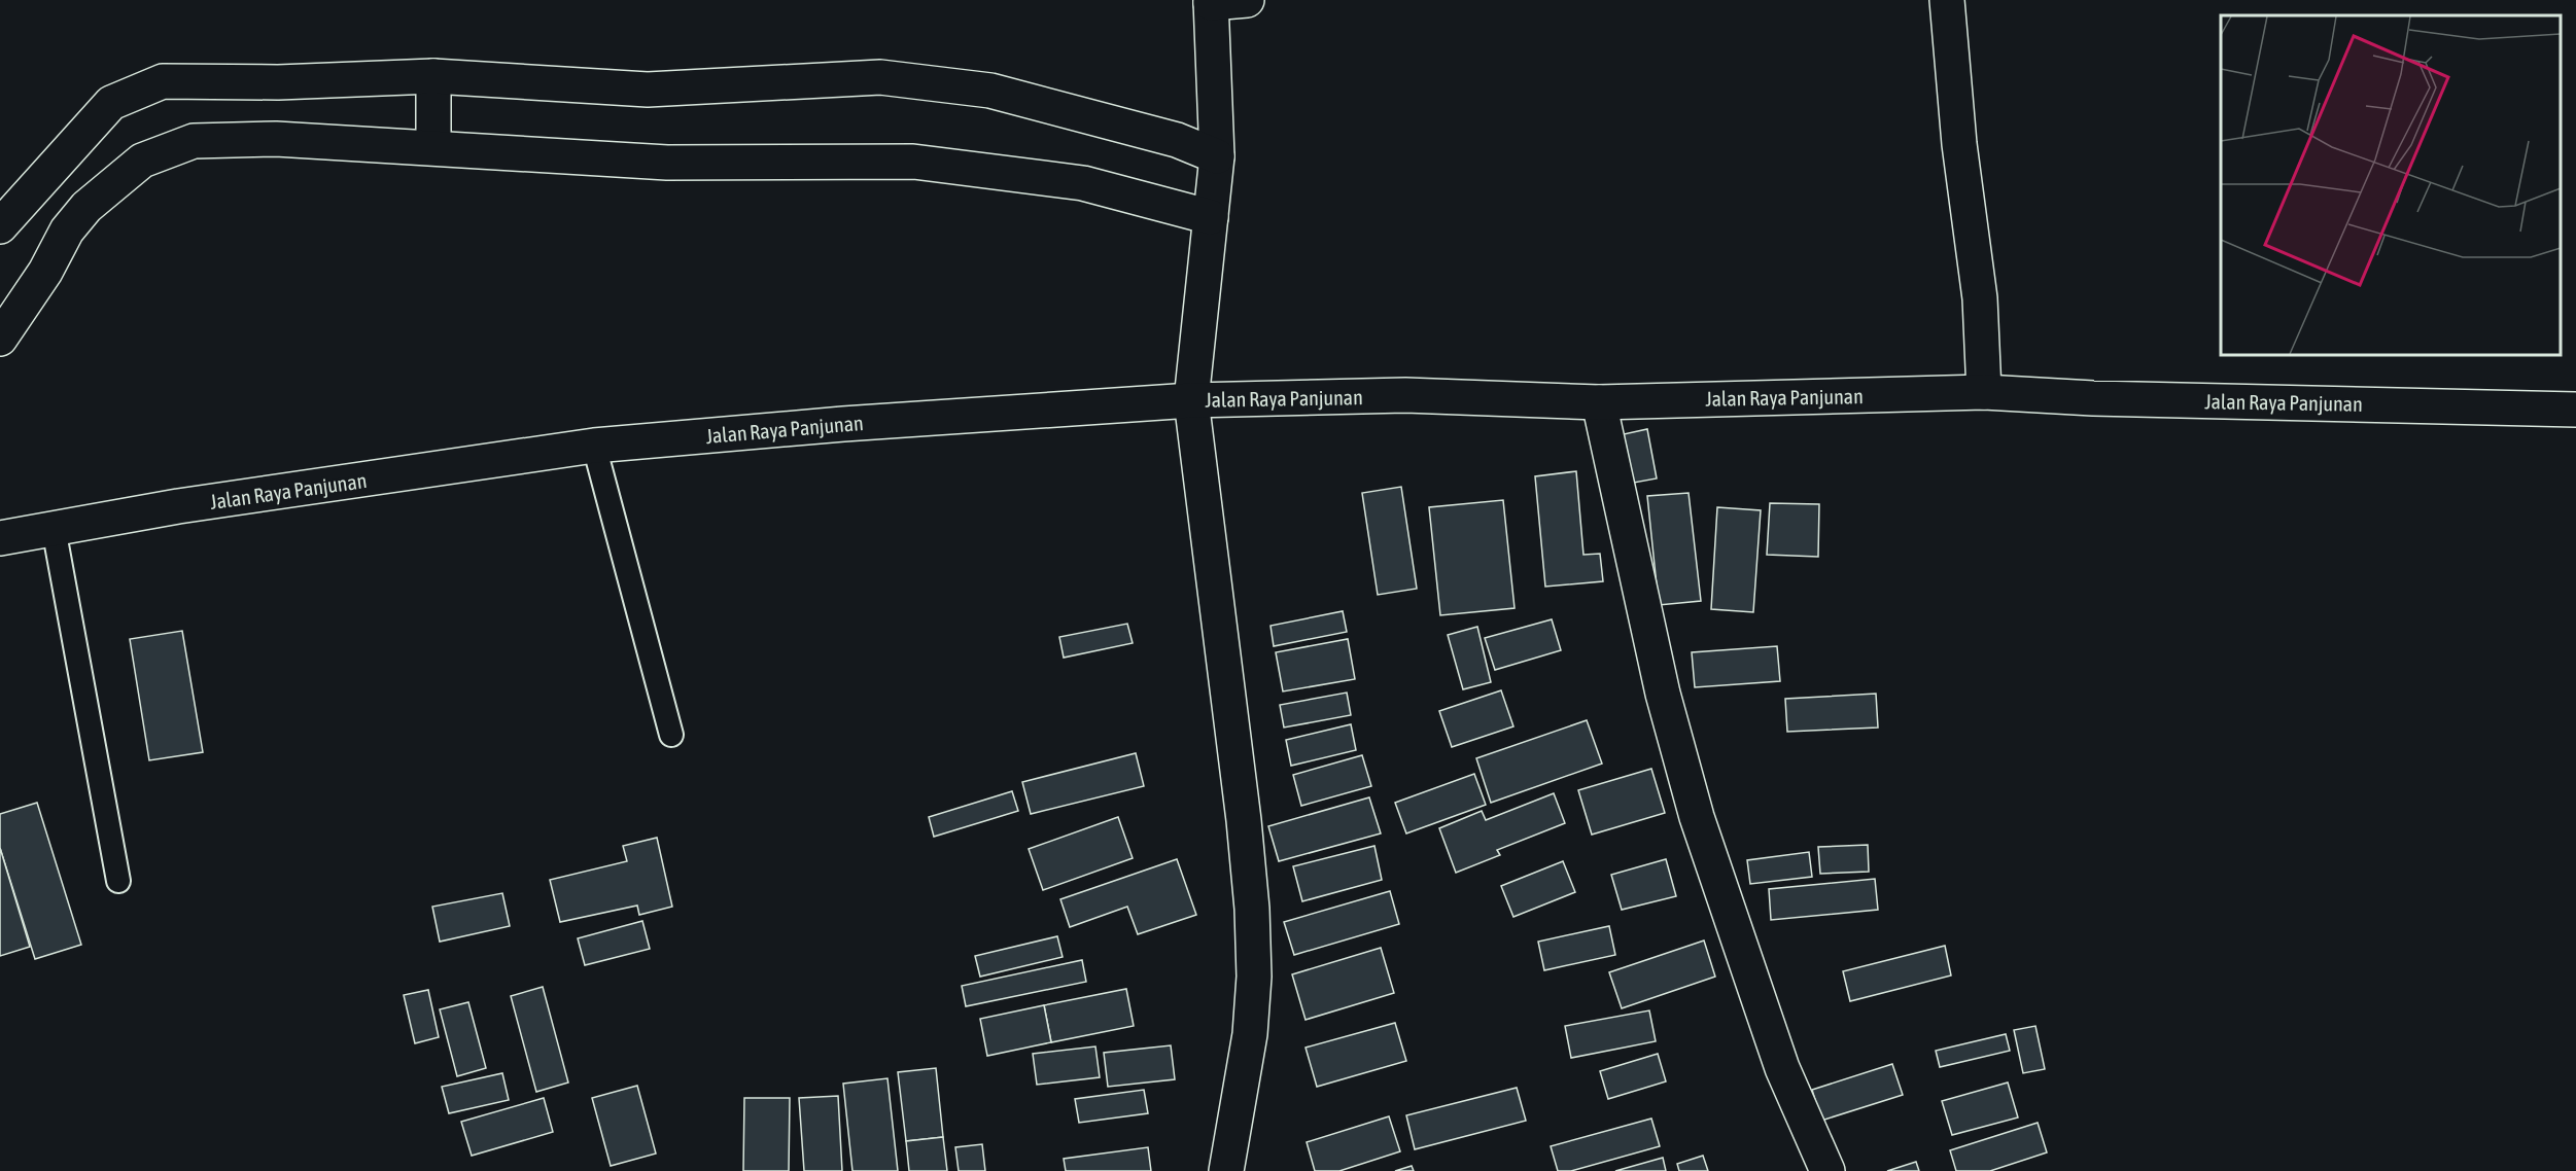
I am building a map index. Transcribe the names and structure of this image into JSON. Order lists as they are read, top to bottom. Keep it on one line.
{"streets":{"street":["Jalan Raya Panjunan"]}}
